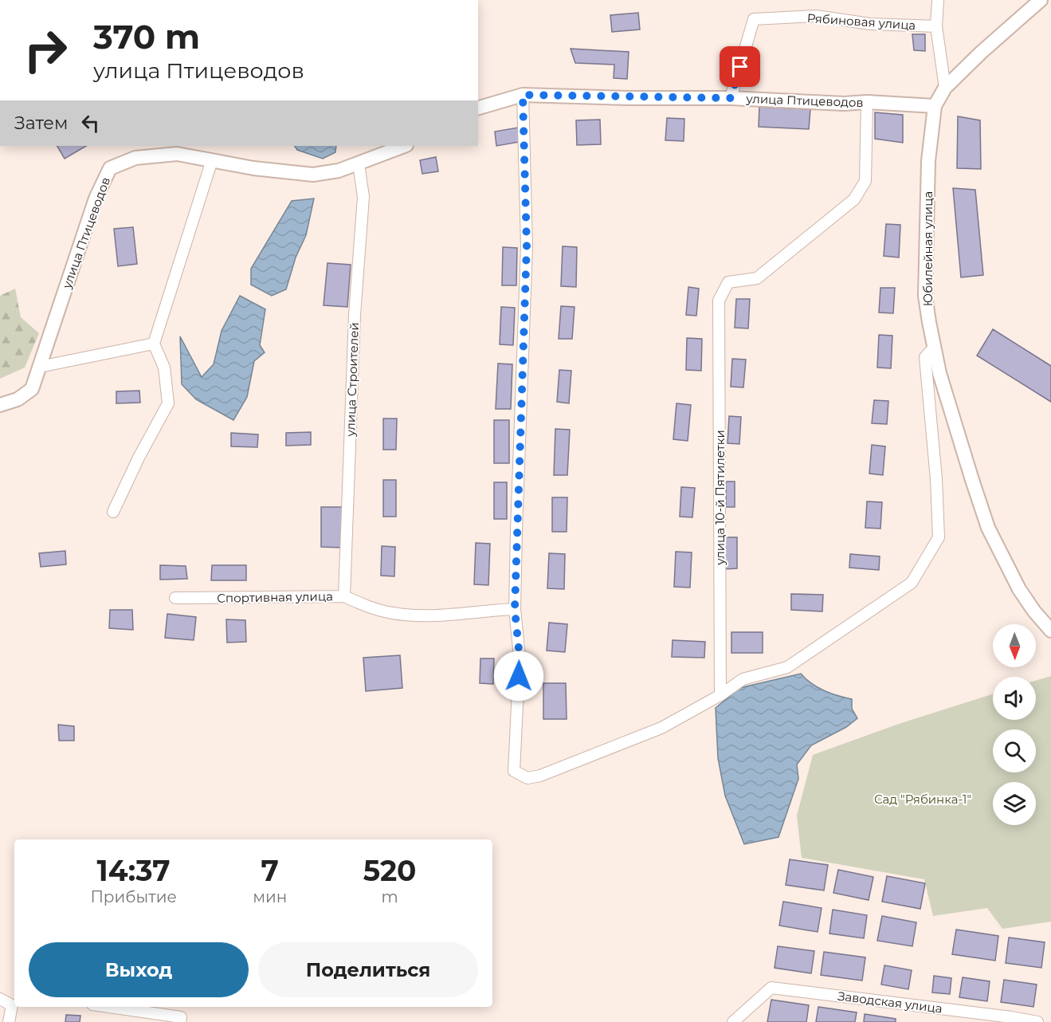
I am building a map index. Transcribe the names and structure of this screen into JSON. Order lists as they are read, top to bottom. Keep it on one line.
{"streets":{"street":["Рябиновая улица","улица Птицеводов","Юбилейная улица","улица Строителей","улица 10-й Пятилетки","Спортивная улица","Заводская улица"]},"crossings":[["Рябиновая улица","улица Птицеводов"],["улица Птицеводов","Юбилейная улица"],["улица Птицеводов","улица Строителей"],["улица Птицеводов","улица 10-й Пятилетки"],["улица Строителей","Спортивная улица"]],"parks":["Сад \"Рябинка-1\""],"north":"bottom","page":{"turn":["370 m","улица Птицеводов"],"then":"Затем","eta":["14:37","Прибытие","7","мин","520","m"],"buttons":["Выход","Поделиться"]}}
